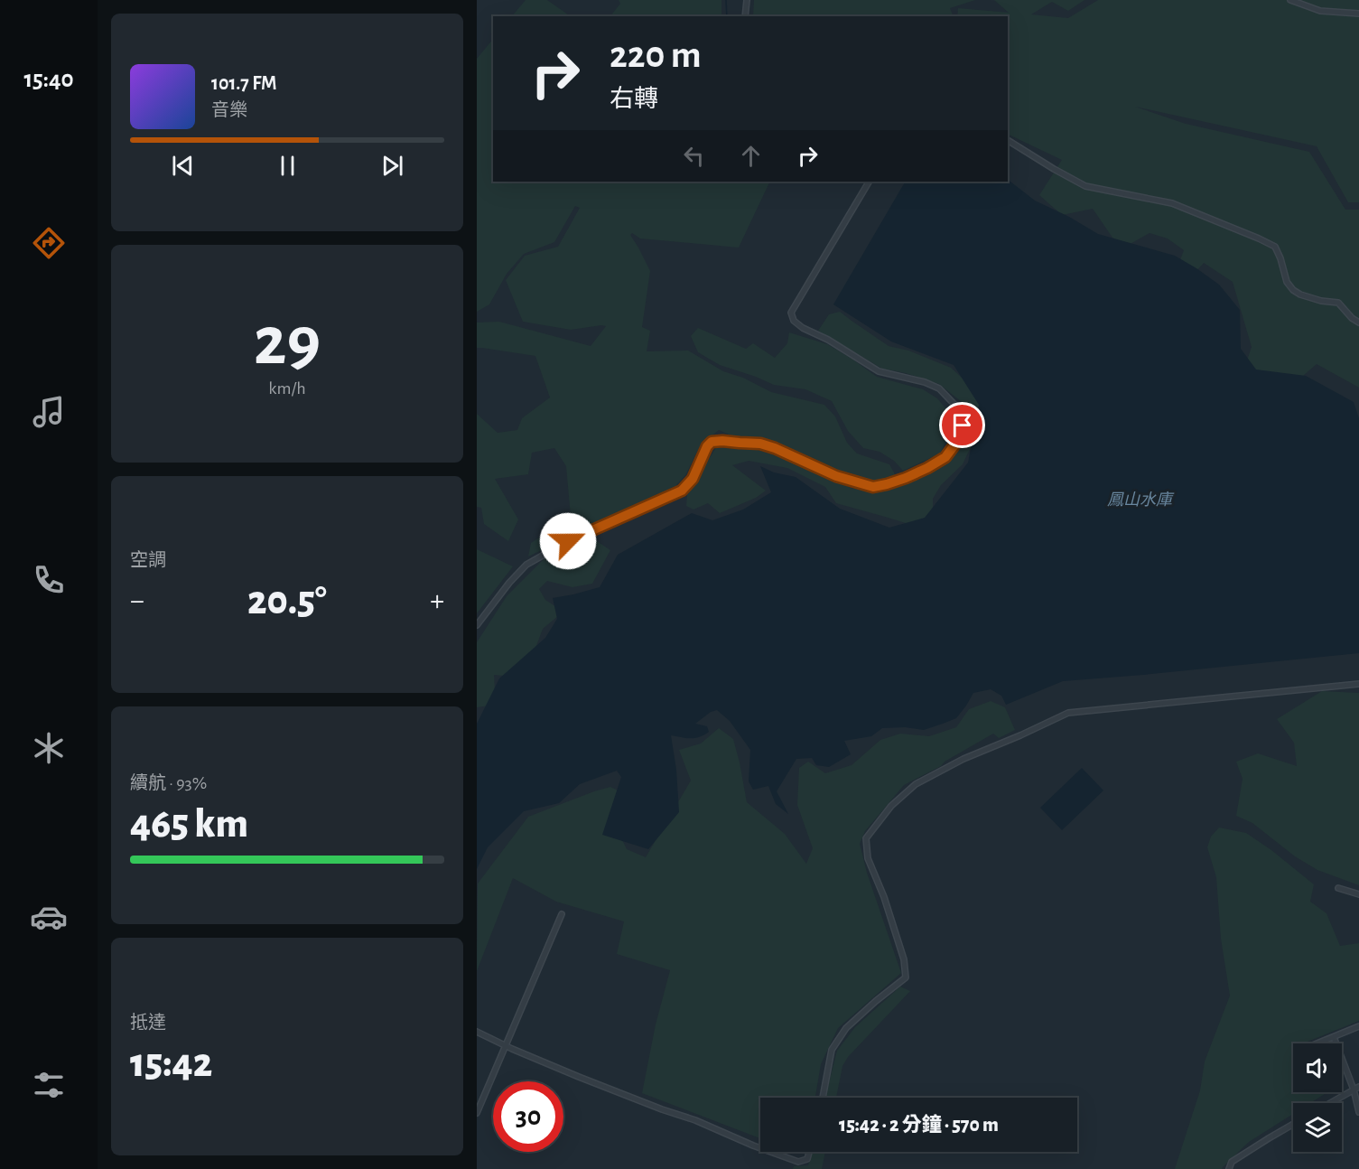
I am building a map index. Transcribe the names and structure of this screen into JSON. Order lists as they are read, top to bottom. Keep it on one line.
{"water":["鳳山水庫"],"page":{"tabs":"15:40","turn":["220 m","右轉"],"song":["101.7 FM","音樂"],"tile":[["29","km/h"],"空調",["續航 · 93%","465 km"],["抵達","15:42"]],"heat":["−","20.5°","+"],"limit":"30","trip":"15:42 · 2 分鐘 · 570 m"}}
